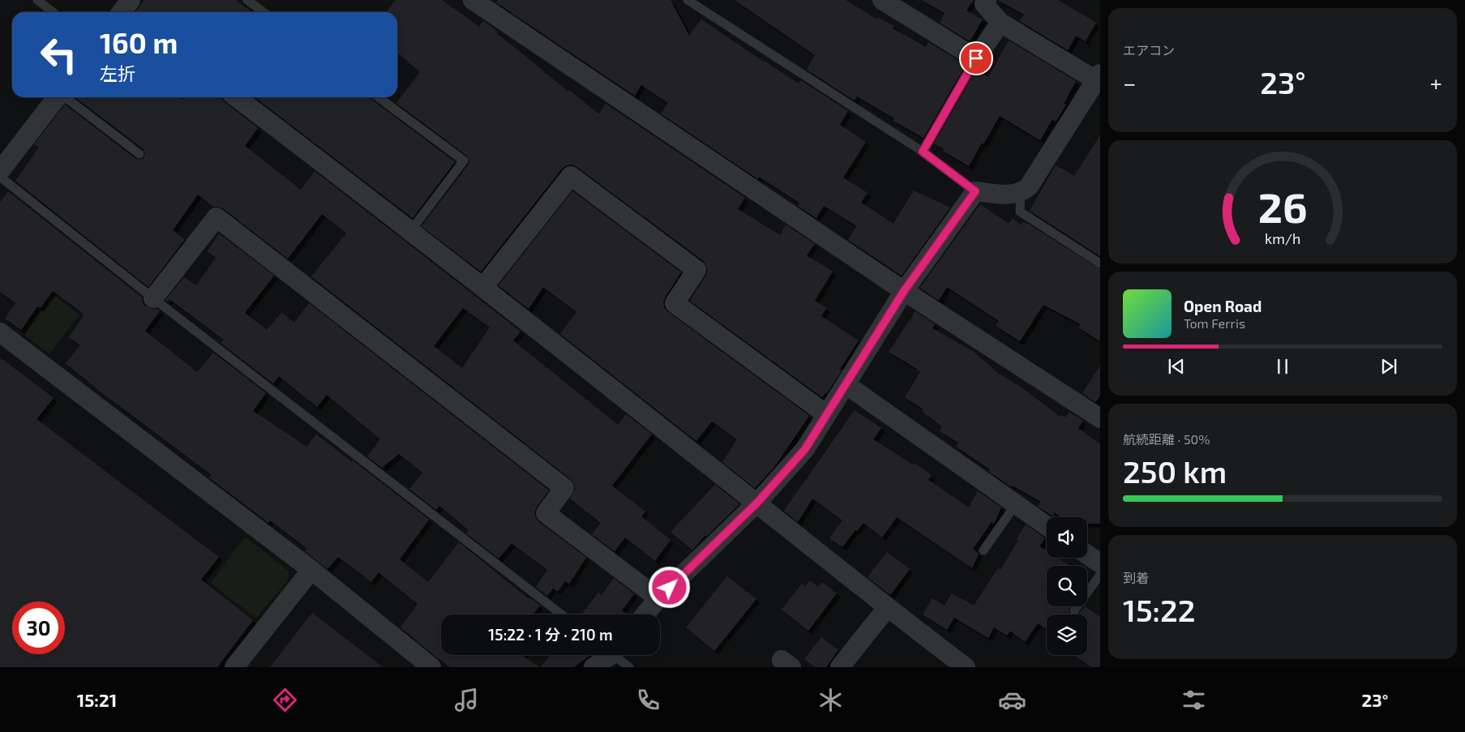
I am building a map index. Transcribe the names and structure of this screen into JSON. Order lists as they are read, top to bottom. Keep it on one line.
{"page":{"tile":["エアコン",["航続距離 · 50%","250 km"],["到着","15:22"]],"turn":["160 m","左折"],"heat":["−","23°","+"],"song":["Open Road","Tom Ferris"],"limit":"30","trip":"15:22 · 1 分 · 210 m","tabs":["15:21","23°"],"gauge":["26","km/h"]}}
